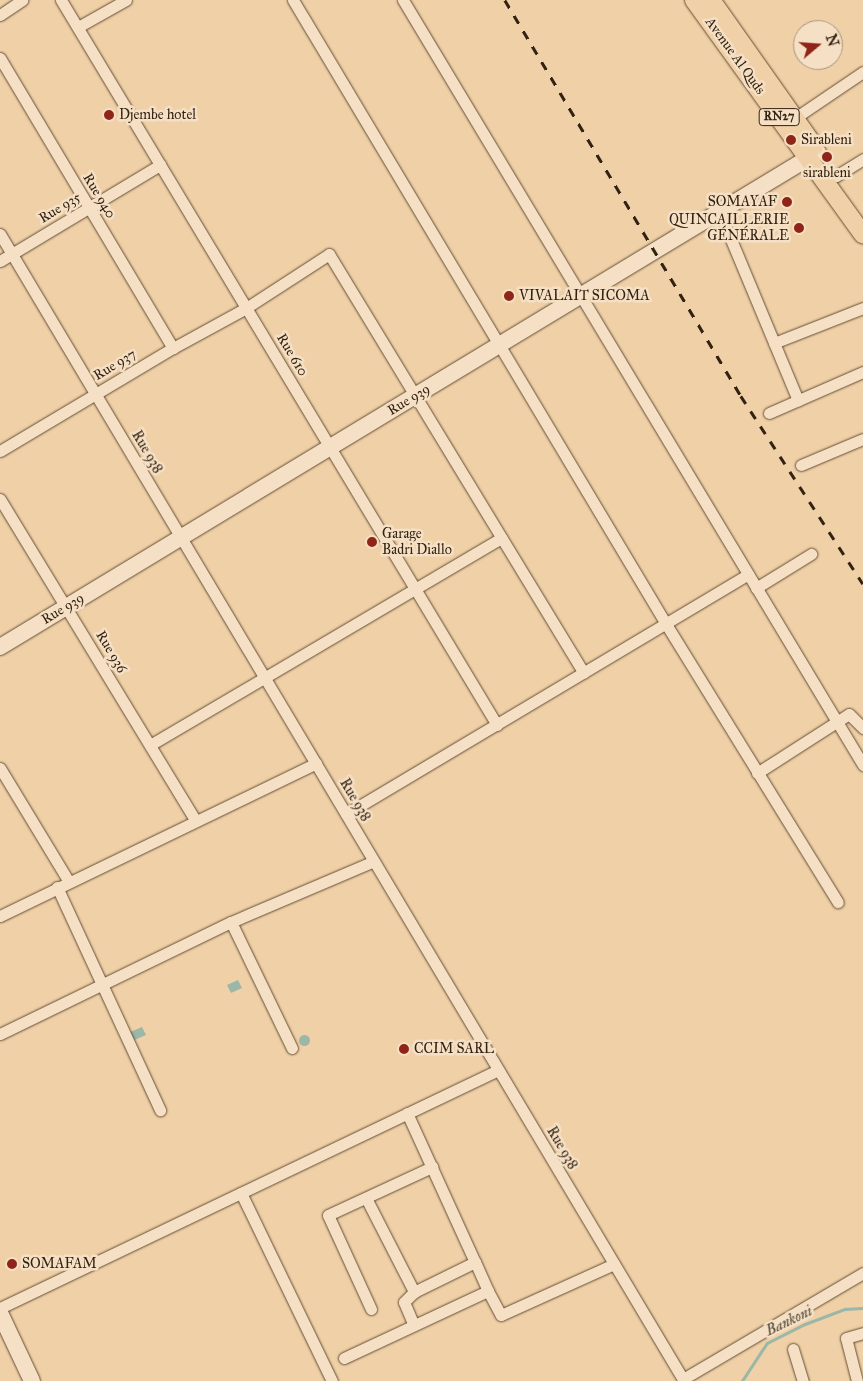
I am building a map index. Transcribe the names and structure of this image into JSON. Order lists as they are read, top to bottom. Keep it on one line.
{"streets":{"main road":["Avenue Al Quds","RN27","Rue 939"],"street":["Rue 940","Rue 935","Rue 610","Rue 937","Rue 938","Rue 936"]},"crossings":[["Avenue Al Quds","Rue 939"],["Rue 940","Rue 935"],["Rue 940","Rue 937"],["Rue 935","Rue 610"],["Rue 935","Rue 938"],["Rue 610","Rue 937"],["Rue 610","Rue 939"],["Rue 937","Rue 939"],["Rue 937","Rue 938"],["Rue 939","Rue 938"],["Rue 939","Rue 936"]],"water":["Bankoni"],"places":["Djembe hotel","Sirableni","sirableni","SOMAYAF","QUINCAILLERIE GÉNÉRALE","VIVALAIT SICOMA","Garage Badri Diallo","CCIM SARL","SOMAFAM"],"north":"right"}
